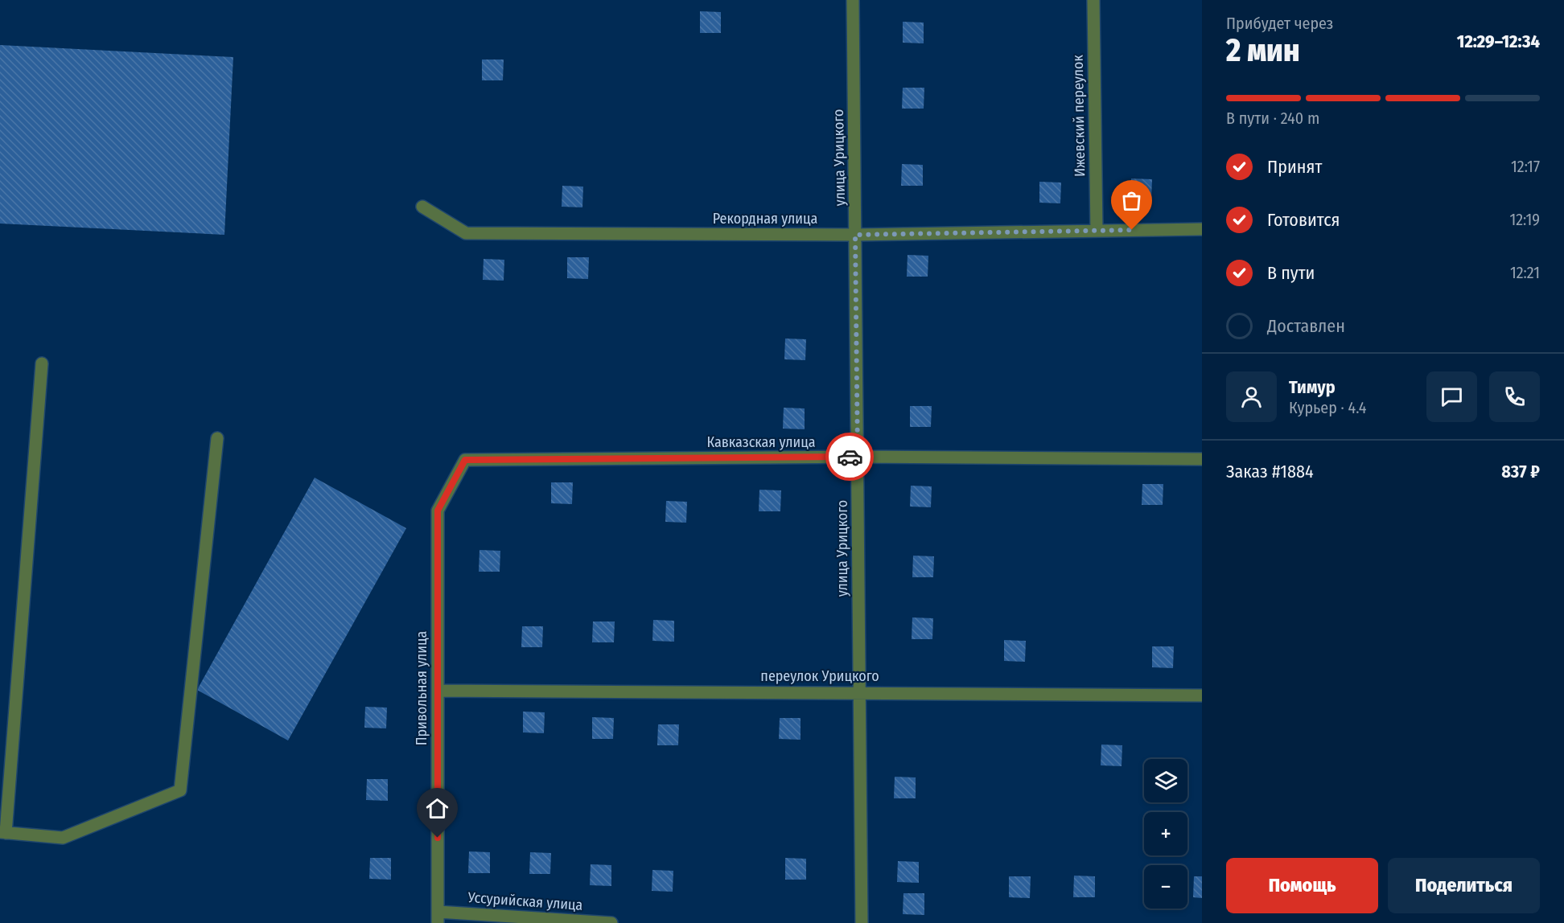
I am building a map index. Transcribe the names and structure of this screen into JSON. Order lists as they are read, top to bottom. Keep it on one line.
{"streets":{"street":["Ижевский переулок","улица Урицкого","Рекордная улица","Кавказская улица","переулок Урицкого","Привольная улица","Уссурийская улица"]},"crossings":[["Ижевский переулок","Рекордная улица"],["улица Урицкого","Рекордная улица"],["улица Урицкого","Кавказская улица"],["улица Урицкого","переулок Урицкого"],["Кавказская улица","Привольная улица"],["переулок Урицкого","Привольная улица"],["Привольная улица","Уссурийская улица"]],"page":{"heading":["2 мин","Прибудет через","12:29–12:34"],"panel":["Тимур","Курьер · 4.4","Заказ #1884","837 ₽"],"bar":"В пути · 240 m","list":[["Принят","12:17"],["Готовится","12:19"],["В пути","12:21"],"Доставлен"],"map_buttons":["+","−"],"buttons":["Помощь","Поделиться"]}}
